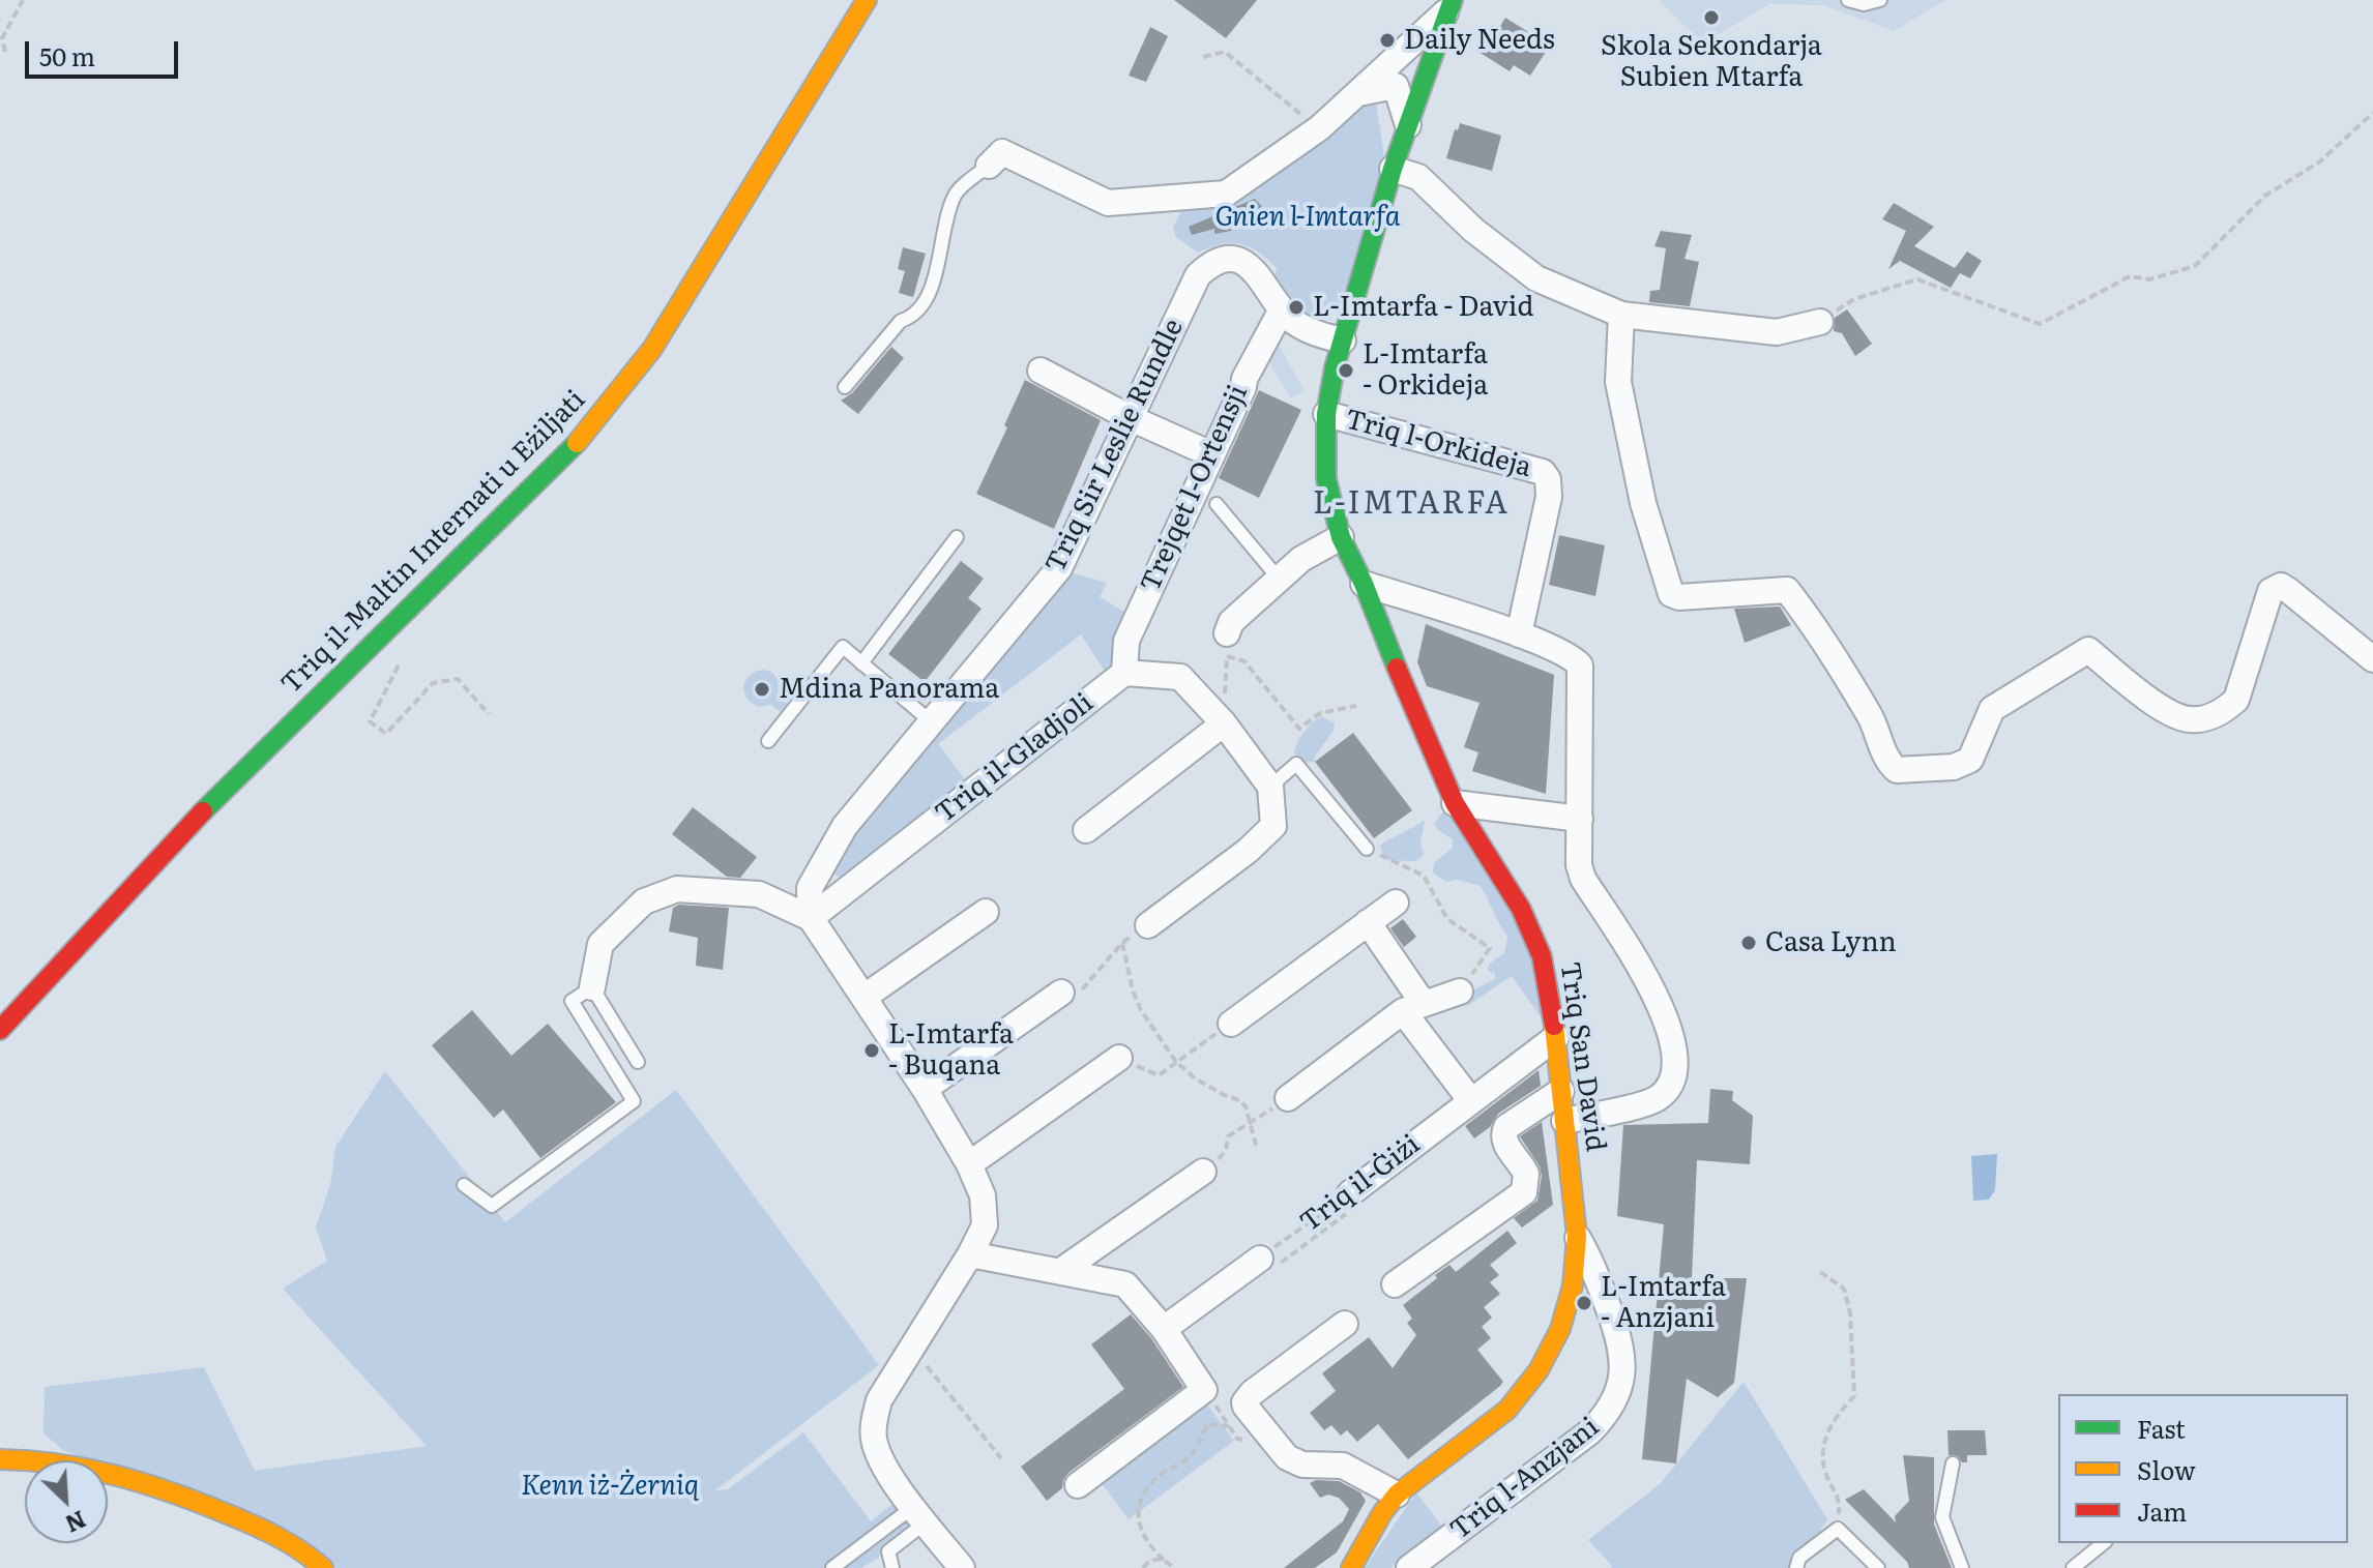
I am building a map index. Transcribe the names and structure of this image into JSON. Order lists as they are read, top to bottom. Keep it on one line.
{"streets":{"main road":["Triq il-Maltin Internati u Eżiljati","Triq San David"],"street":["Triq l-Orkideja","Triq Sir Leslie Rundle","Trejqet l-Ortensji","Triq il-Gladjoli","Triq il-Ġiżi","Triq l-Anzjani"]},"crossings":[["Triq l-Orkideja","Triq San David"],["Triq Sir Leslie Rundle","Trejqet l-Ortensji"],["Triq Sir Leslie Rundle","Triq il-Gladjoli"],["Triq Sir Leslie Rundle","Triq San David"],["Trejqet l-Ortensji","Triq il-Gladjoli"],["Triq San David","Triq il-Ġiżi"],["Triq San David","Triq l-Anzjani"]],"districts":["L-IMTARFA"],"parks":["Gnien l-Imtarfa","Kenn iż-Żerniq"],"places":["Skola Sekondarja Subien Mtarfa","Daily Needs","L-Imtarfa - David","L-Imtarfa - Orkideja","Mdina Panorama","Casa Lynn","L-Imtarfa - Buqana","L-Imtarfa - Anzjani"],"legend":["Fast","Slow","Jam"],"scale_bar":"50 m","north":"bottom right"}
